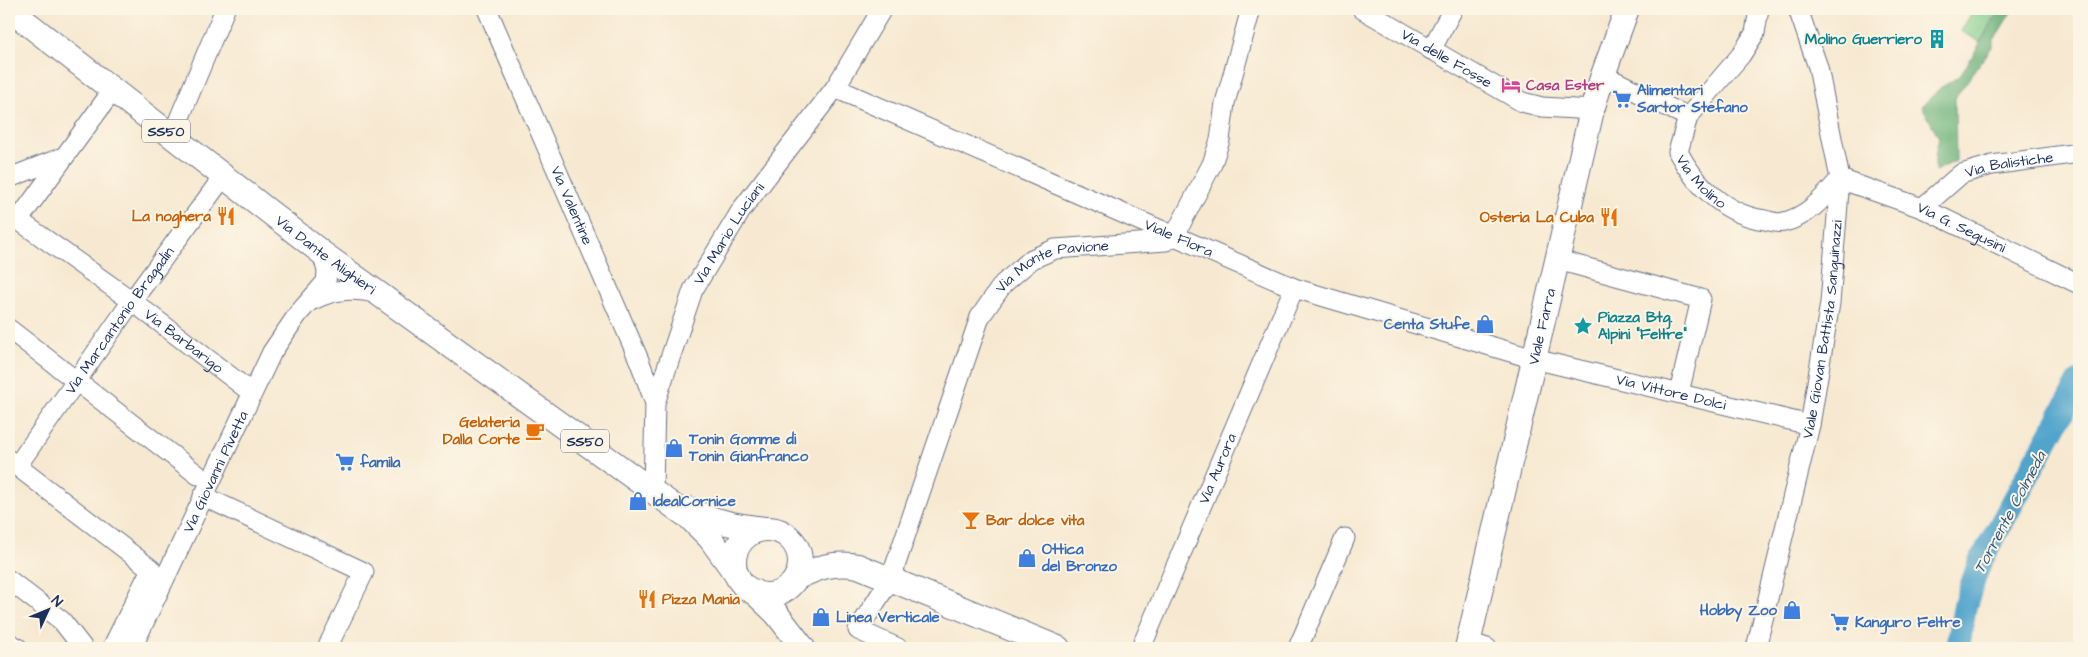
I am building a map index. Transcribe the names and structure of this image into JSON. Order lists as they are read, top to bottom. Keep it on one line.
{"streets":{"main road":["SS50","Via Dante Alighieri","Viale Farra"],"street":["Via delle Fosse","Via Balistiche","Via Molino","Via Valentine","Via G. Segusini","Via Mario Luciani","Viale Flora","Via Monte Pavione","Via Marcantonio Bragadin","Viale Giovan Battista Sanguinazzi","Via Barbarigo","Via Vittore Dolci","Via Aurora","Via Giovanni Pivetta"]},"crossings":[["Via delle Fosse","Viale Farra"],["Via Balistiche","Via G. Segusini"],["Via Molino","Via G. Segusini"],["Via Molino","Viale Giovan Battista Sanguinazzi"],["Via Valentine","Via Mario Luciani"],["Via G. Segusini","Viale Giovan Battista Sanguinazzi"],["Via Mario Luciani","Viale Flora"],["Via Mario Luciani","Via Dante Alighieri"],["Viale Flora","Via Monte Pavione"],["Viale Flora","Viale Farra"],["Viale Flora","Via Vittore Dolci"],["Viale Flora","Via Aurora"],["Via Dante Alighieri","Via Monte Pavione"],["Via Dante Alighieri","Via Marcantonio Bragadin"],["Via Dante Alighieri","Via Giovanni Pivetta"],["Via Marcantonio Bragadin","Via Barbarigo"],["Viale Farra","Via Vittore Dolci"],["Viale Giovan Battista Sanguinazzi","Via Vittore Dolci"],["Via Barbarigo","Via Giovanni Pivetta"]],"water":["Torrente Colmeda"],"places":{"building":["Molino Guerriero"],"hotel":["Casa Ester"],"supermarket":["Alimentari Sartor Stefano","famila","Kanguro Feltre"],"restaurant":["La noghera","Osteria La Cuba","Pizza Mania"],"shop":["Centa Stufe","Tonin Gomme di Tonin Gianfranco","IdealCornice","Ottica del Bronzo","Hobby Zoo","Linea Verticale"],"place":["Piazza Btg. Alpini \"Feltre\""],"cafe":["Gelateria Dalla Corte"],"bar":["Bar dolce vita"]},"north":"top right"}
